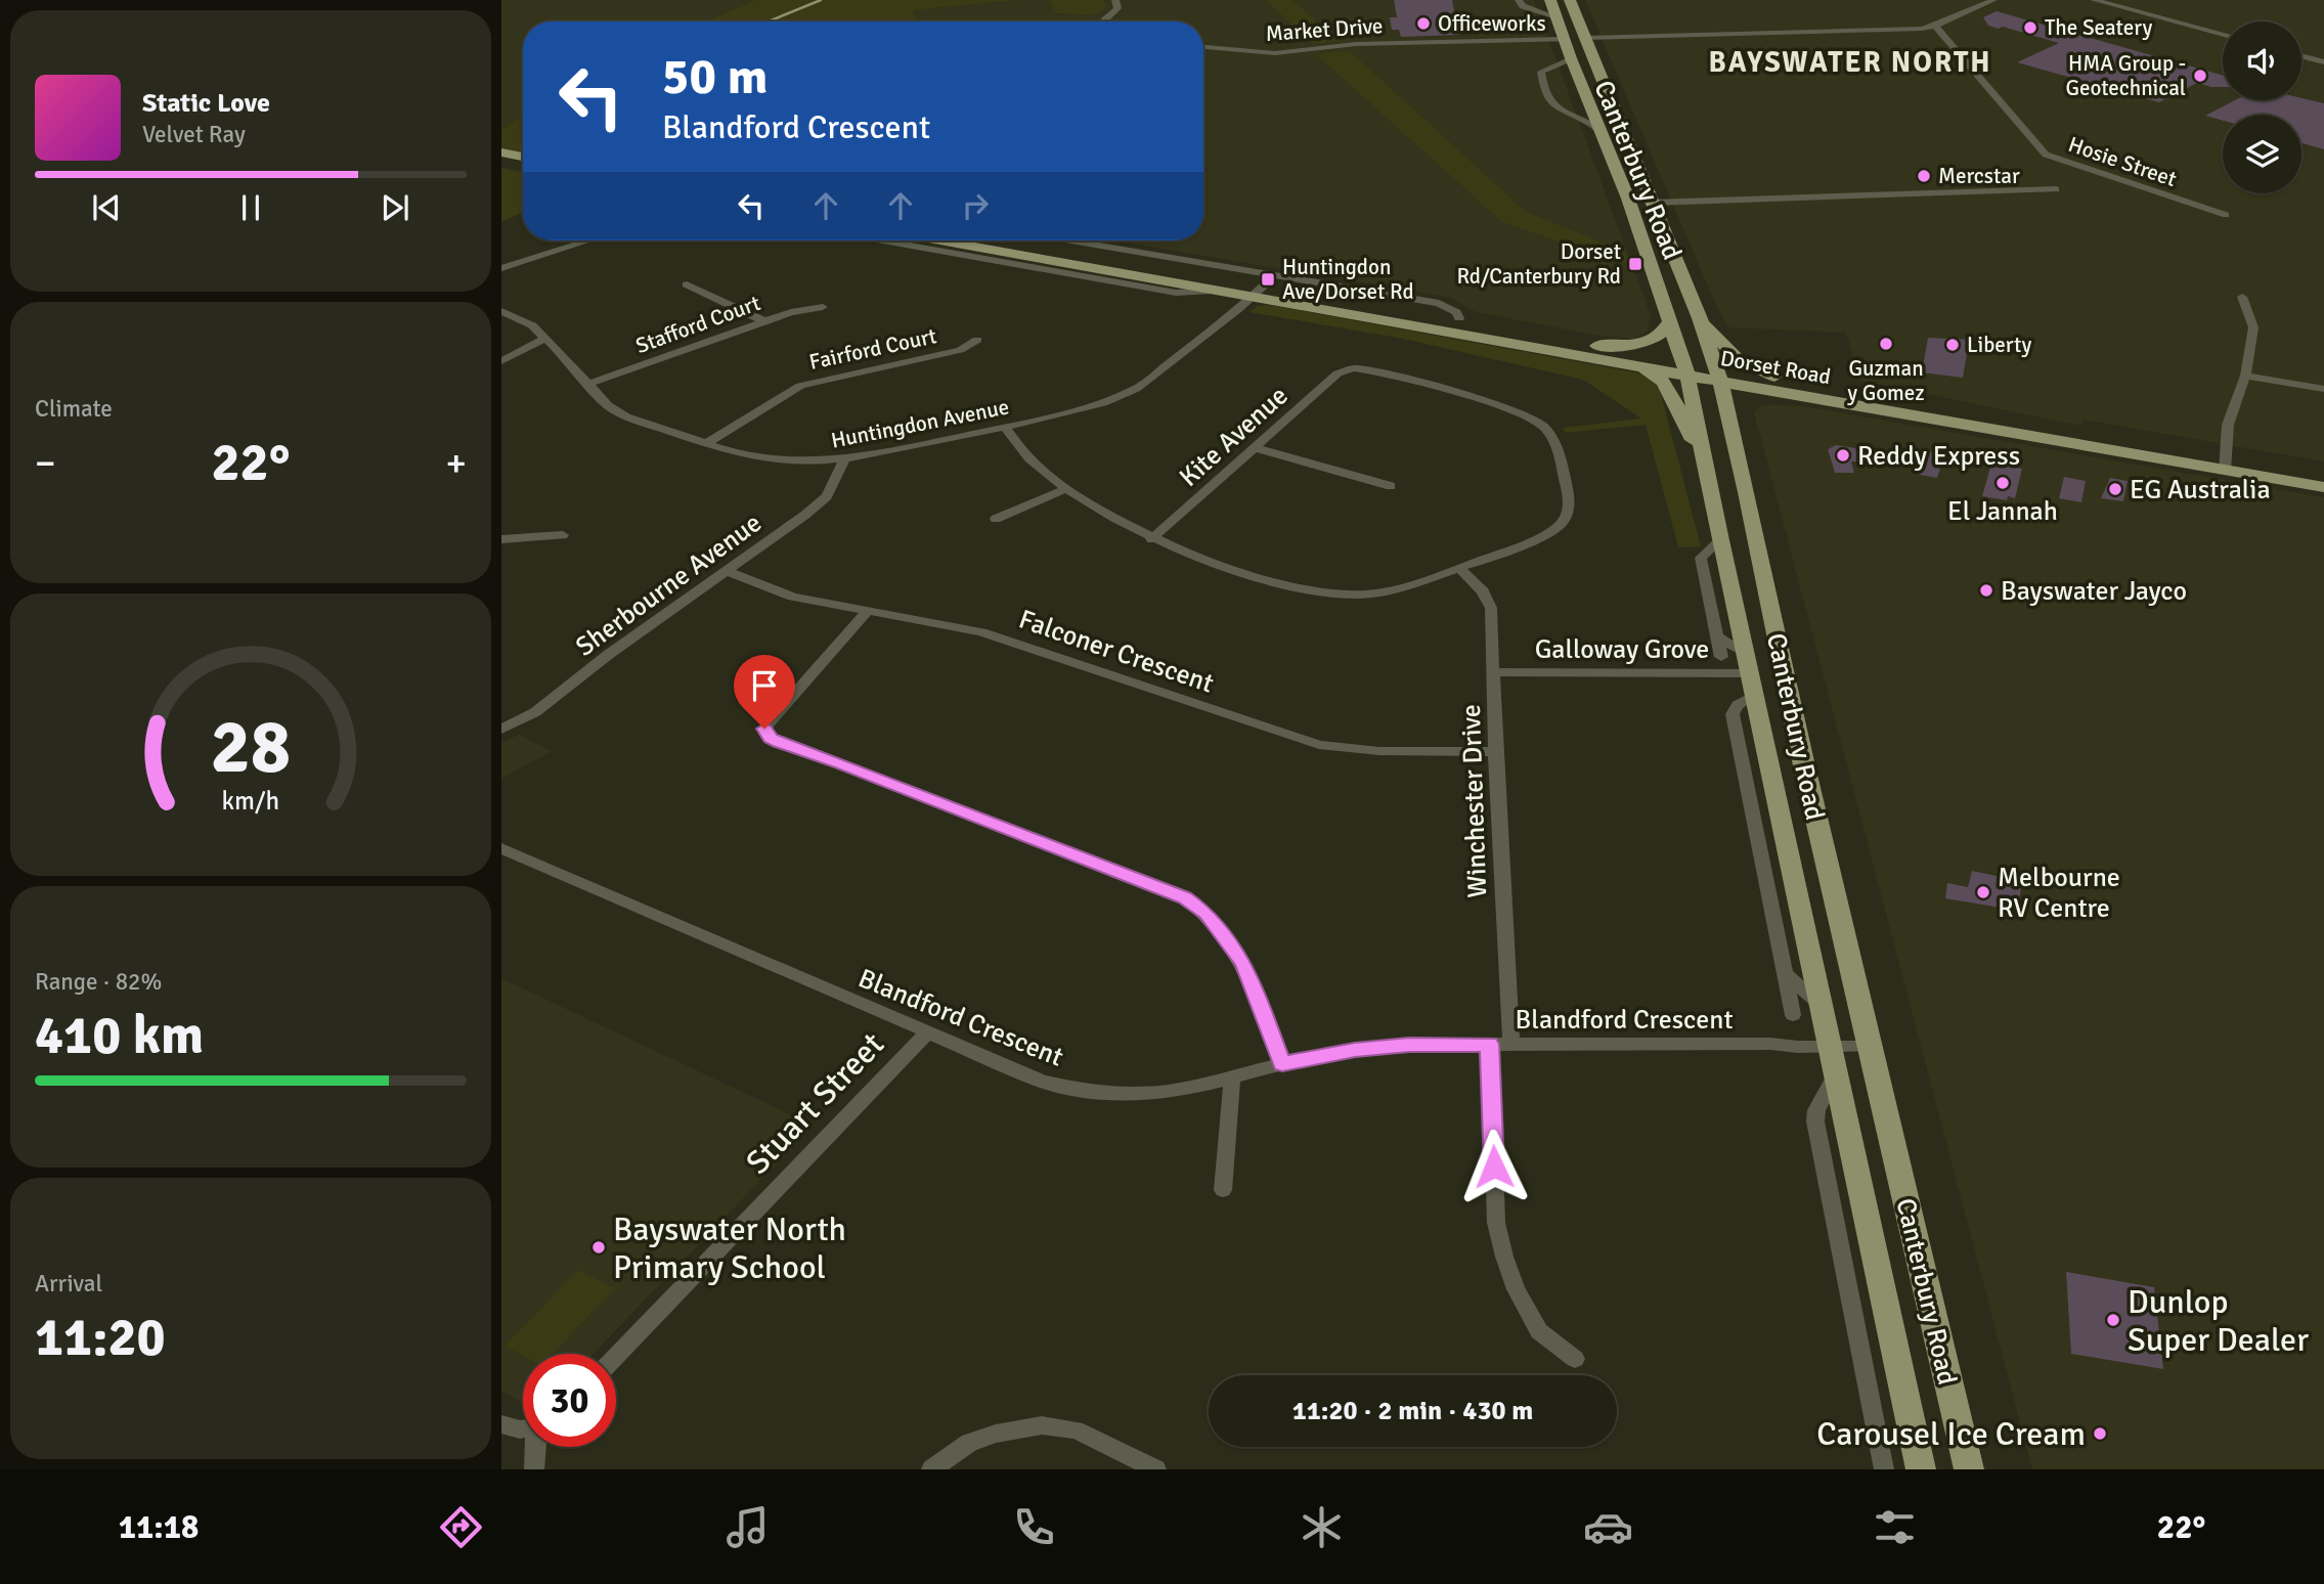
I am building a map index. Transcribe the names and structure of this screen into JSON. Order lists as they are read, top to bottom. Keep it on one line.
{"streets":{"main road":["Canterbury Road","Dorset Road"],"street":["Market Drive","Hosie Street","Stafford Court","Fairford Court","Huntingdon Avenue","Kite Avenue","Sherbourne Avenue","Galloway Grove","Falconer Crescent","Winchester Drive","Blandford Crescent","Stuart Street"]},"crossings":[["Market Drive","Canterbury Road"],["Canterbury Road","Dorset Road"],["Canterbury Road","Galloway Grove"],["Canterbury Road","Blandford Crescent"],["Stafford Court","Huntingdon Avenue"],["Fairford Court","Huntingdon Avenue"],["Dorset Road","Huntingdon Avenue"],["Huntingdon Avenue","Sherbourne Avenue"],["Kite Avenue","Winchester Drive"],["Sherbourne Avenue","Falconer Crescent"],["Galloway Grove","Winchester Drive"],["Falconer Crescent","Winchester Drive"],["Winchester Drive","Blandford Crescent"],["Blandford Crescent","Stuart Street"]],"districts":["BAYSWATER NORTH"],"places":{"other":["Officeworks","The Seatery","HMA Group - Geotechnical","Mercstar","Guzman y Gomez","Liberty","Reddy Express","El Jannah","EG Australia","Bayswater Jayco","Melbourne RV Centre","Bayswater North Primary School","Dunlop Super Dealer","Carousel Ice Cream"],"transit":["Dorset Rd/Canterbury Rd","Huntingdon Ave/Dorset Rd"]},"page":{"turn":["50 m","Blandford Crescent"],"song":["Static Love","Velvet Ray"],"tile":["Climate",["Range · 82%","410 km"],["Arrival","11:20"]],"heat":["−","22°","+"],"limit":"30","trip":"11:20 · 2 min · 430 m","tabs":["11:18","22°"],"gauge":["28","km/h"]}}
